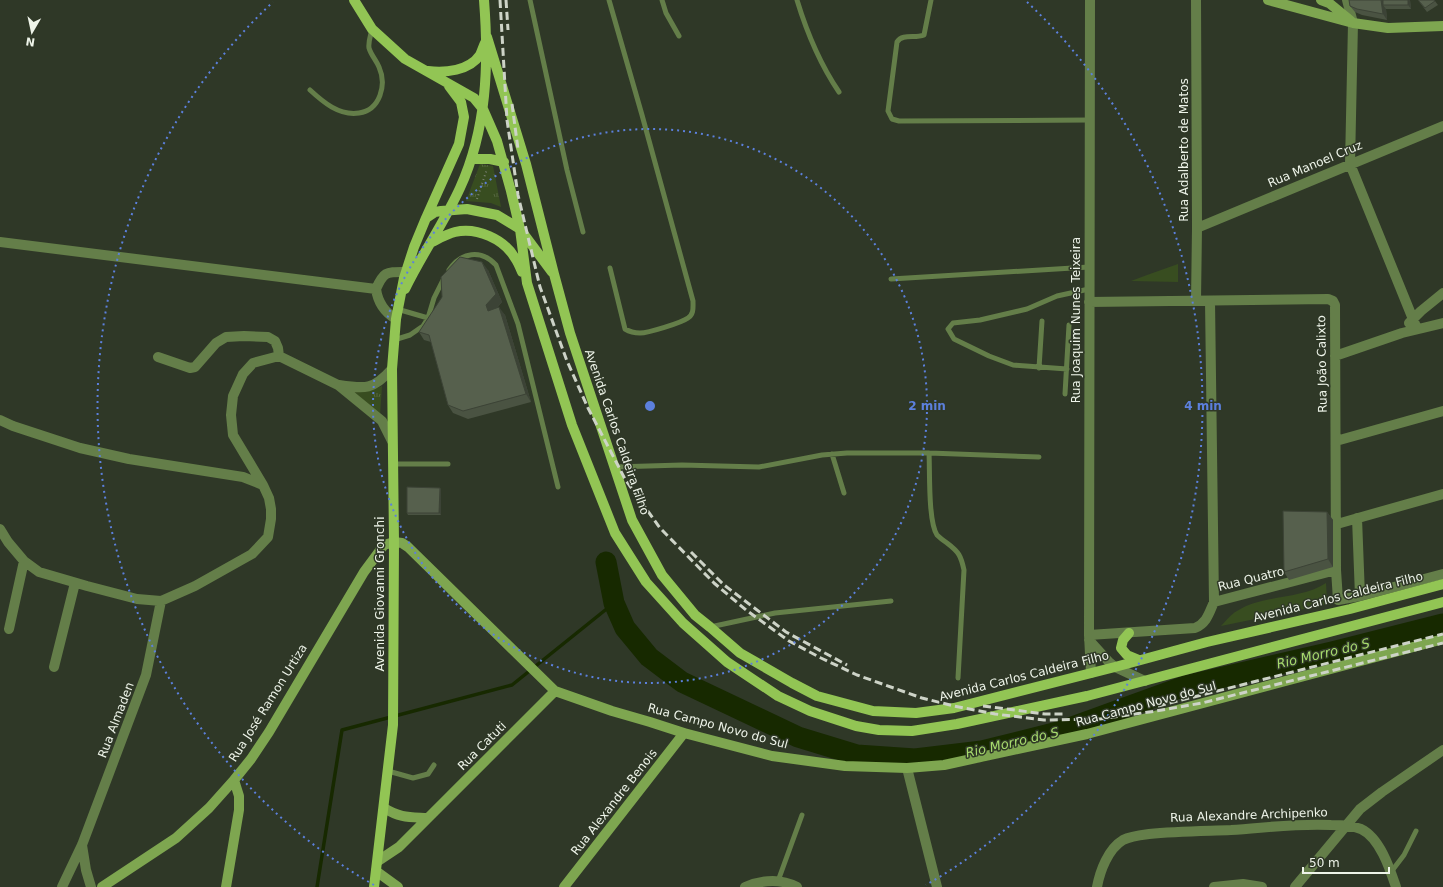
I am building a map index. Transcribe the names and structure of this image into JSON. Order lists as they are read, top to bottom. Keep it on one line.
{"streets":{"main road":["Avenida Carlos Caldeira Filho","Avenida Giovanni Gronchi"],"street":["Rua Adalberto de Matos","Rua Manoel Cruz","Rua Joaquim Nunes Teixeira","Rua João Calixto","Rua Quatro","Rua José Ramon Urtiza","Rua Campo Novo do Sul","Rua Almaden","Rua Catuti","Rua Alexandre Benois","Rua Alexandre Archipenko"]},"crossings":[["Rua Adalberto de Matos","Rua Manoel Cruz"],["Rua Adalberto de Matos","Rua João Calixto"],["Rua Joaquim Nunes Teixeira","Rua João Calixto"],["Rua Joaquim Nunes Teixeira","Avenida Carlos Caldeira Filho"],["Rua Joaquim Nunes Teixeira","Rua Quatro"],["Rua João Calixto","Rua Quatro"],["Avenida Carlos Caldeira Filho","Avenida Giovanni Gronchi"],["Avenida Giovanni Gronchi","Rua José Ramon Urtiza"],["Avenida Giovanni Gronchi","Rua Campo Novo do Sul"],["Avenida Giovanni Gronchi","Rua Catuti"],["Rua José Ramon Urtiza","Rua Campo Novo do Sul"],["Rua Campo Novo do Sul","Rua Catuti"],["Rua Campo Novo do Sul","Rua Alexandre Benois"]],"water":["Rio Morro do S"],"scale_bar":"50 m","north":"bottom","rings":["2 min","4 min"]}
